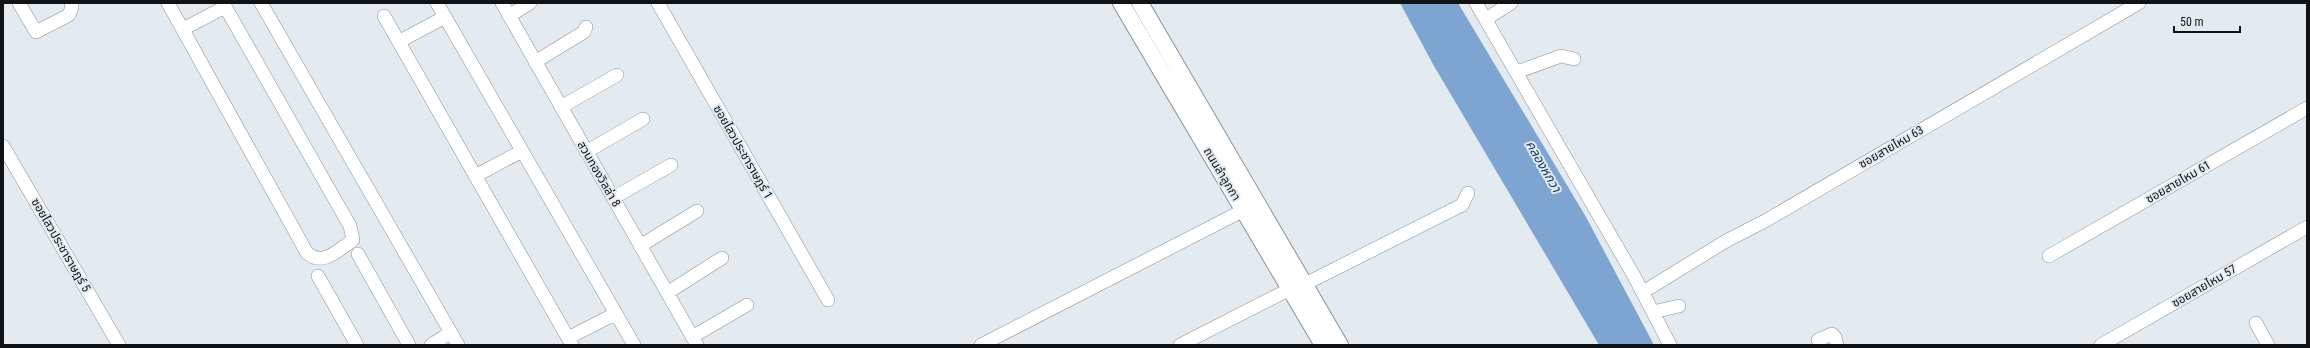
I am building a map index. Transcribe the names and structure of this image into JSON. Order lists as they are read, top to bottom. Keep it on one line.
{"streets":{"main road":["ถนนลำลูกกา"],"street":["ซอยสายไหม 63","ซอยไสวประชาราษฎร์ 1","สวนทองวิลล่า 8","ซอยสายไหม 61","ซอยไสวประชาราษฎร์ 5","ซอยสายไหม 57"]},"water":["คลองหกวา"],"scale_bar":"50 m"}
